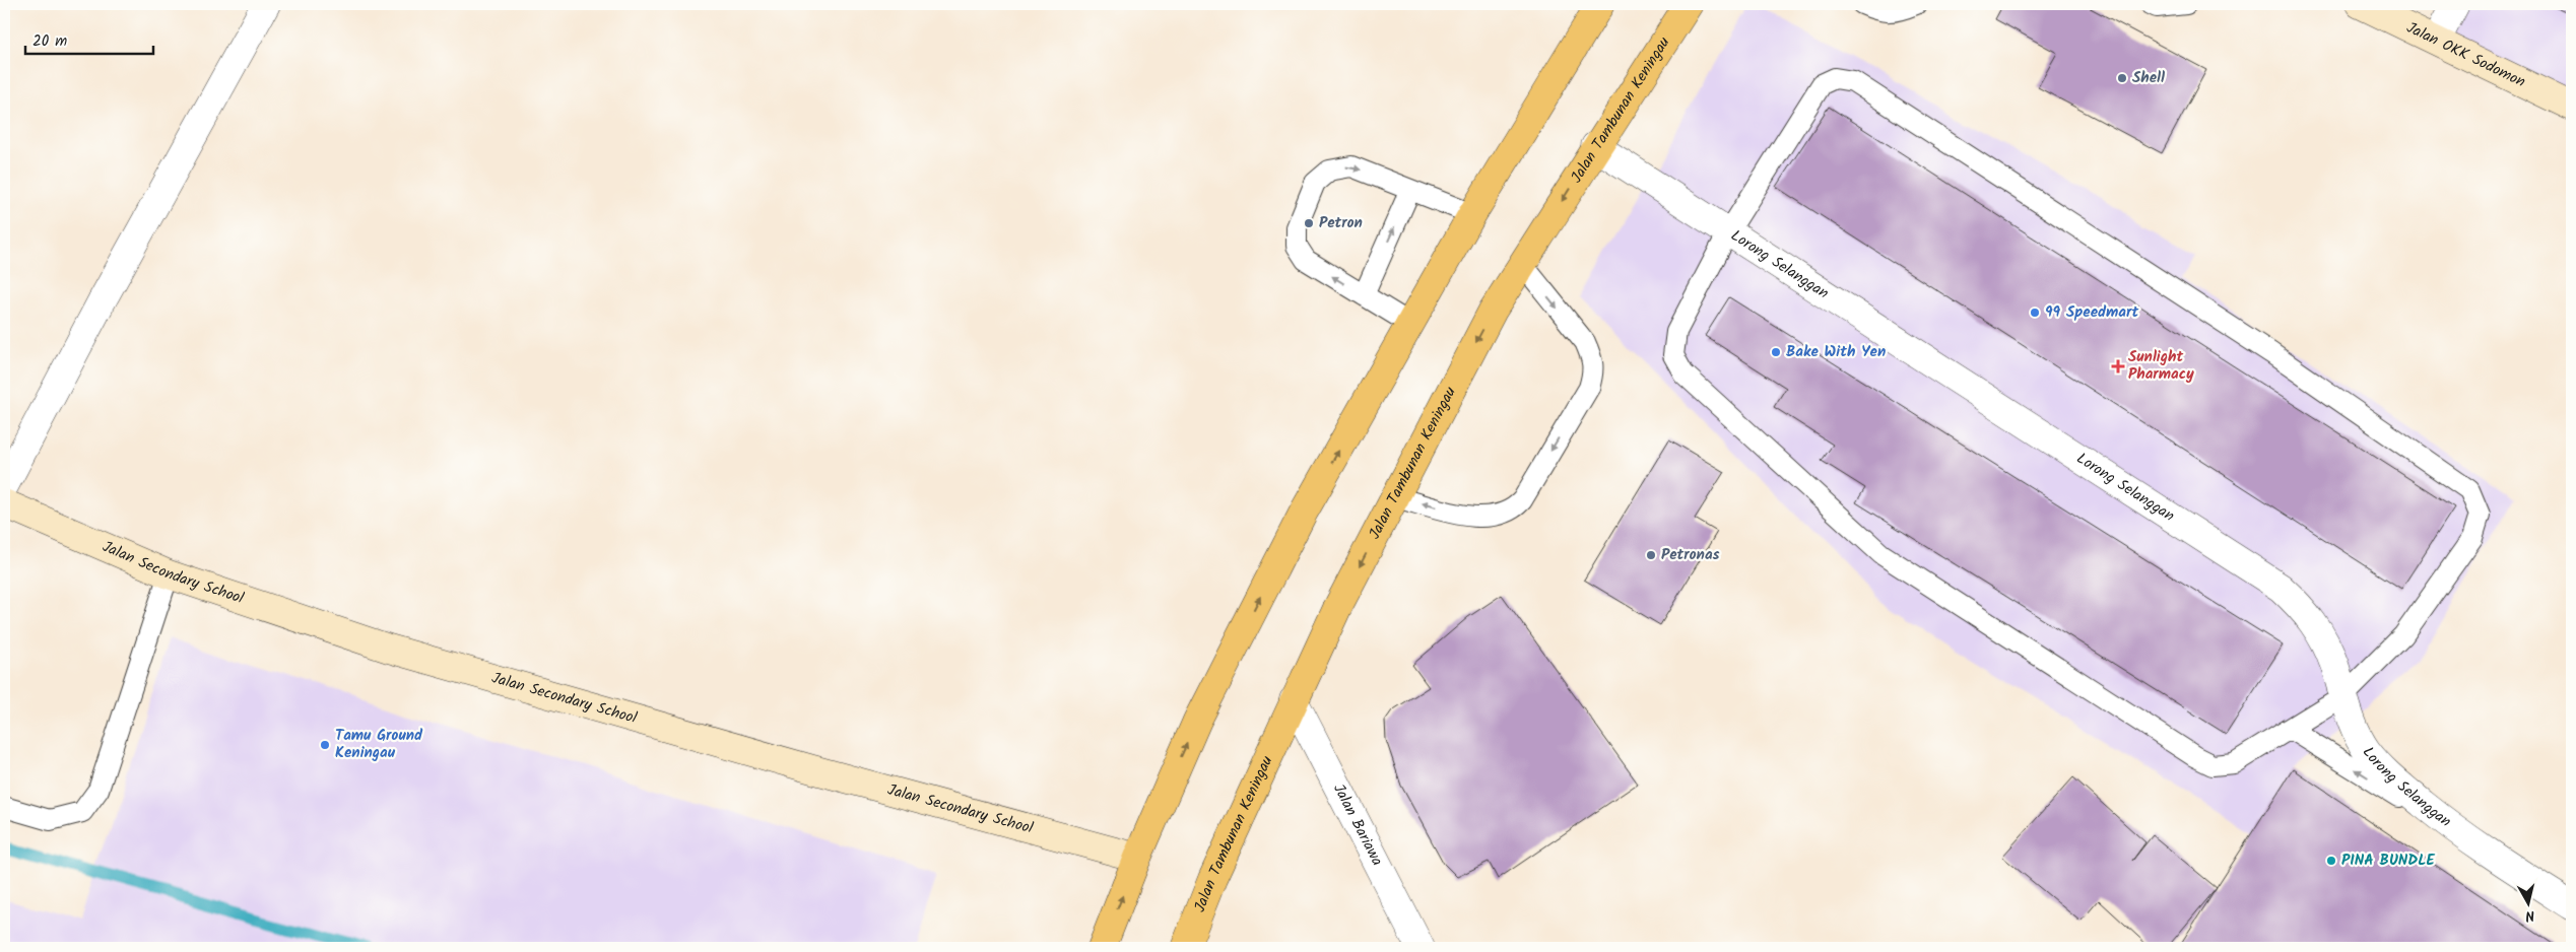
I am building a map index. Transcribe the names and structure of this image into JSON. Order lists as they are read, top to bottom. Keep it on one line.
{"streets":{"main road":["Jalan Tambunan Keningau"],"street":["Jalan OKK Sodomon","Lorong Selanggan","Jalan Secondary School","Jalan Bariawa"]},"crossings":[["Jalan Tambunan Keningau","Lorong Selanggan"],["Jalan Tambunan Keningau","Jalan Bariawa"]],"places":{"other":["Shell","Petron","99 Speedmart","Bake With Yen","Petronas","Tamu Ground Keningau","PINA BUNDLE"],"health":["Sunlight Pharmacy"]},"scale_bar":"20 m","north":"bottom"}
